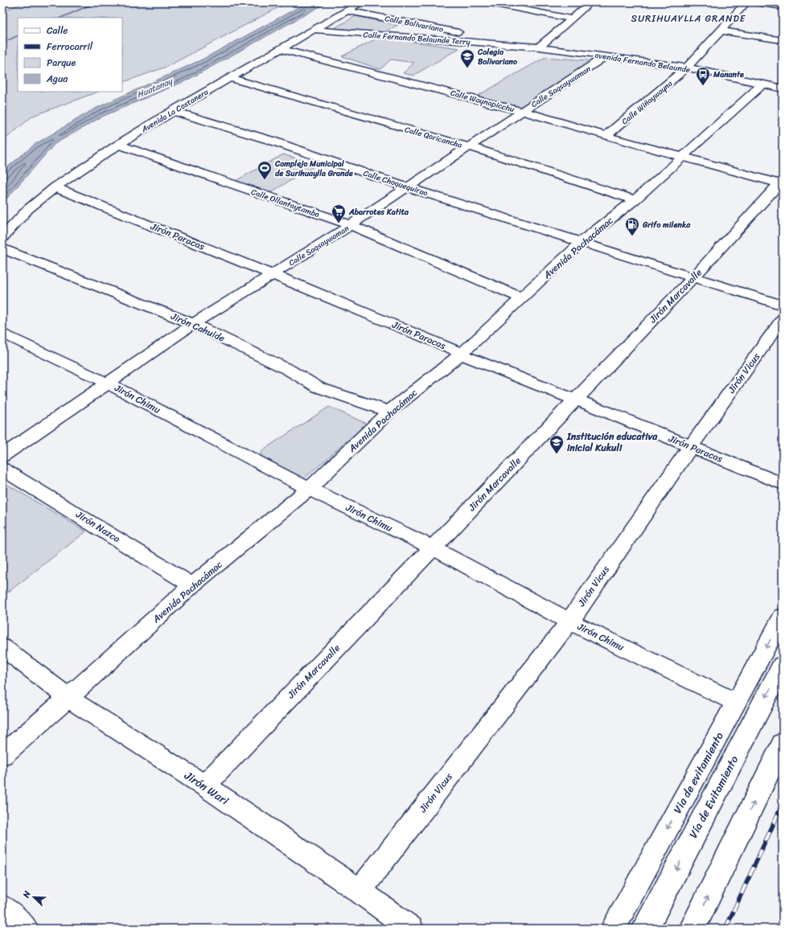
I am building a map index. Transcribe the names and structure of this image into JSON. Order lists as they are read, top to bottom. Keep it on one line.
{"streets":{"highway":["Vía de Evitamiento"],"street":["Calle Bolivariano","Calle Fernando Belaunde Terry","avenida Fernando Belaunde","Calle Saqsaywaman","Calle Waynapicchu","Calle Wiñaywayna","Avenida La Costanera","Calle Qoricancha","Calle Choquequirao","Calle Ollantaytambo","Jirón Paracas","Avenida Pachacámac","Jirón Marcavalle","Jirón Cahuide","Jirón Vicus","Jirón Chimu","Jirón Nazca","Via de evitamiento","Jirón Wari"]},"crossings":[["Calle Bolivariano","Calle Fernando Belaunde Terry"],["Calle Bolivariano","avenida Fernando Belaunde"],["Calle Bolivariano","Avenida La Costanera"],["Calle Fernando Belaunde Terry","avenida Fernando Belaunde"],["Calle Fernando Belaunde Terry","Avenida La Costanera"],["avenida Fernando Belaunde","Calle Saqsaywaman"],["avenida Fernando Belaunde","Calle Wiñaywayna"],["avenida Fernando Belaunde","Avenida Pachacámac"],["Calle Saqsaywaman","Calle Waynapicchu"],["Calle Saqsaywaman","Calle Qoricancha"],["Calle Saqsaywaman","Calle Choquequirao"],["Calle Saqsaywaman","Calle Ollantaytambo"],["Calle Saqsaywaman","Jirón Paracas"],["Calle Saqsaywaman","Jirón Cahuide"],["Calle Saqsaywaman","Jirón Chimu"],["Calle Waynapicchu","Calle Wiñaywayna"],["Calle Waynapicchu","Avenida La Costanera"],["Calle Waynapicchu","Avenida Pachacámac"],["Avenida La Costanera","Calle Qoricancha"],["Avenida La Costanera","Calle Choquequirao"],["Avenida La Costanera","Calle Ollantaytambo"],["Avenida La Costanera","Jirón Paracas"],["Calle Qoricancha","Avenida Pachacámac"],["Calle Choquequirao","Avenida Pachacámac"],["Calle Ollantaytambo","Avenida Pachacámac"],["Jirón Paracas","Avenida Pachacámac"],["Jirón Paracas","Jirón Marcavalle"],["Jirón Paracas","Jirón Vicus"],["Avenida Pachacámac","Jirón Cahuide"],["Avenida Pachacámac","Jirón Chimu"],["Avenida Pachacámac","Jirón Nazca"],["Avenida Pachacámac","Jirón Wari"],["Jirón Marcavalle","Jirón Chimu"],["Jirón Marcavalle","Jirón Wari"],["Jirón Vicus","Jirón Chimu"],["Jirón Vicus","Jirón Wari"],["Jirón Chimu","Via de evitamiento"]],"one_way":["Via de evitamiento"],"districts":["SURIHUAYLLA GRANDE"],"water":["Huatanay"],"places":{"school or university":["Colegio Bolivariano","Institución educativa inicial Kukuli"],"bus stop":["Manante"],"sports":["Complejo Municipal de Surihuaylla Grande"],"supermarket":["Abarrotes Katita"],"fuel station":["Grifo milenka"]},"legend":["Calle","Ferrocarril","Parque","Agua"],"north":"top left"}
